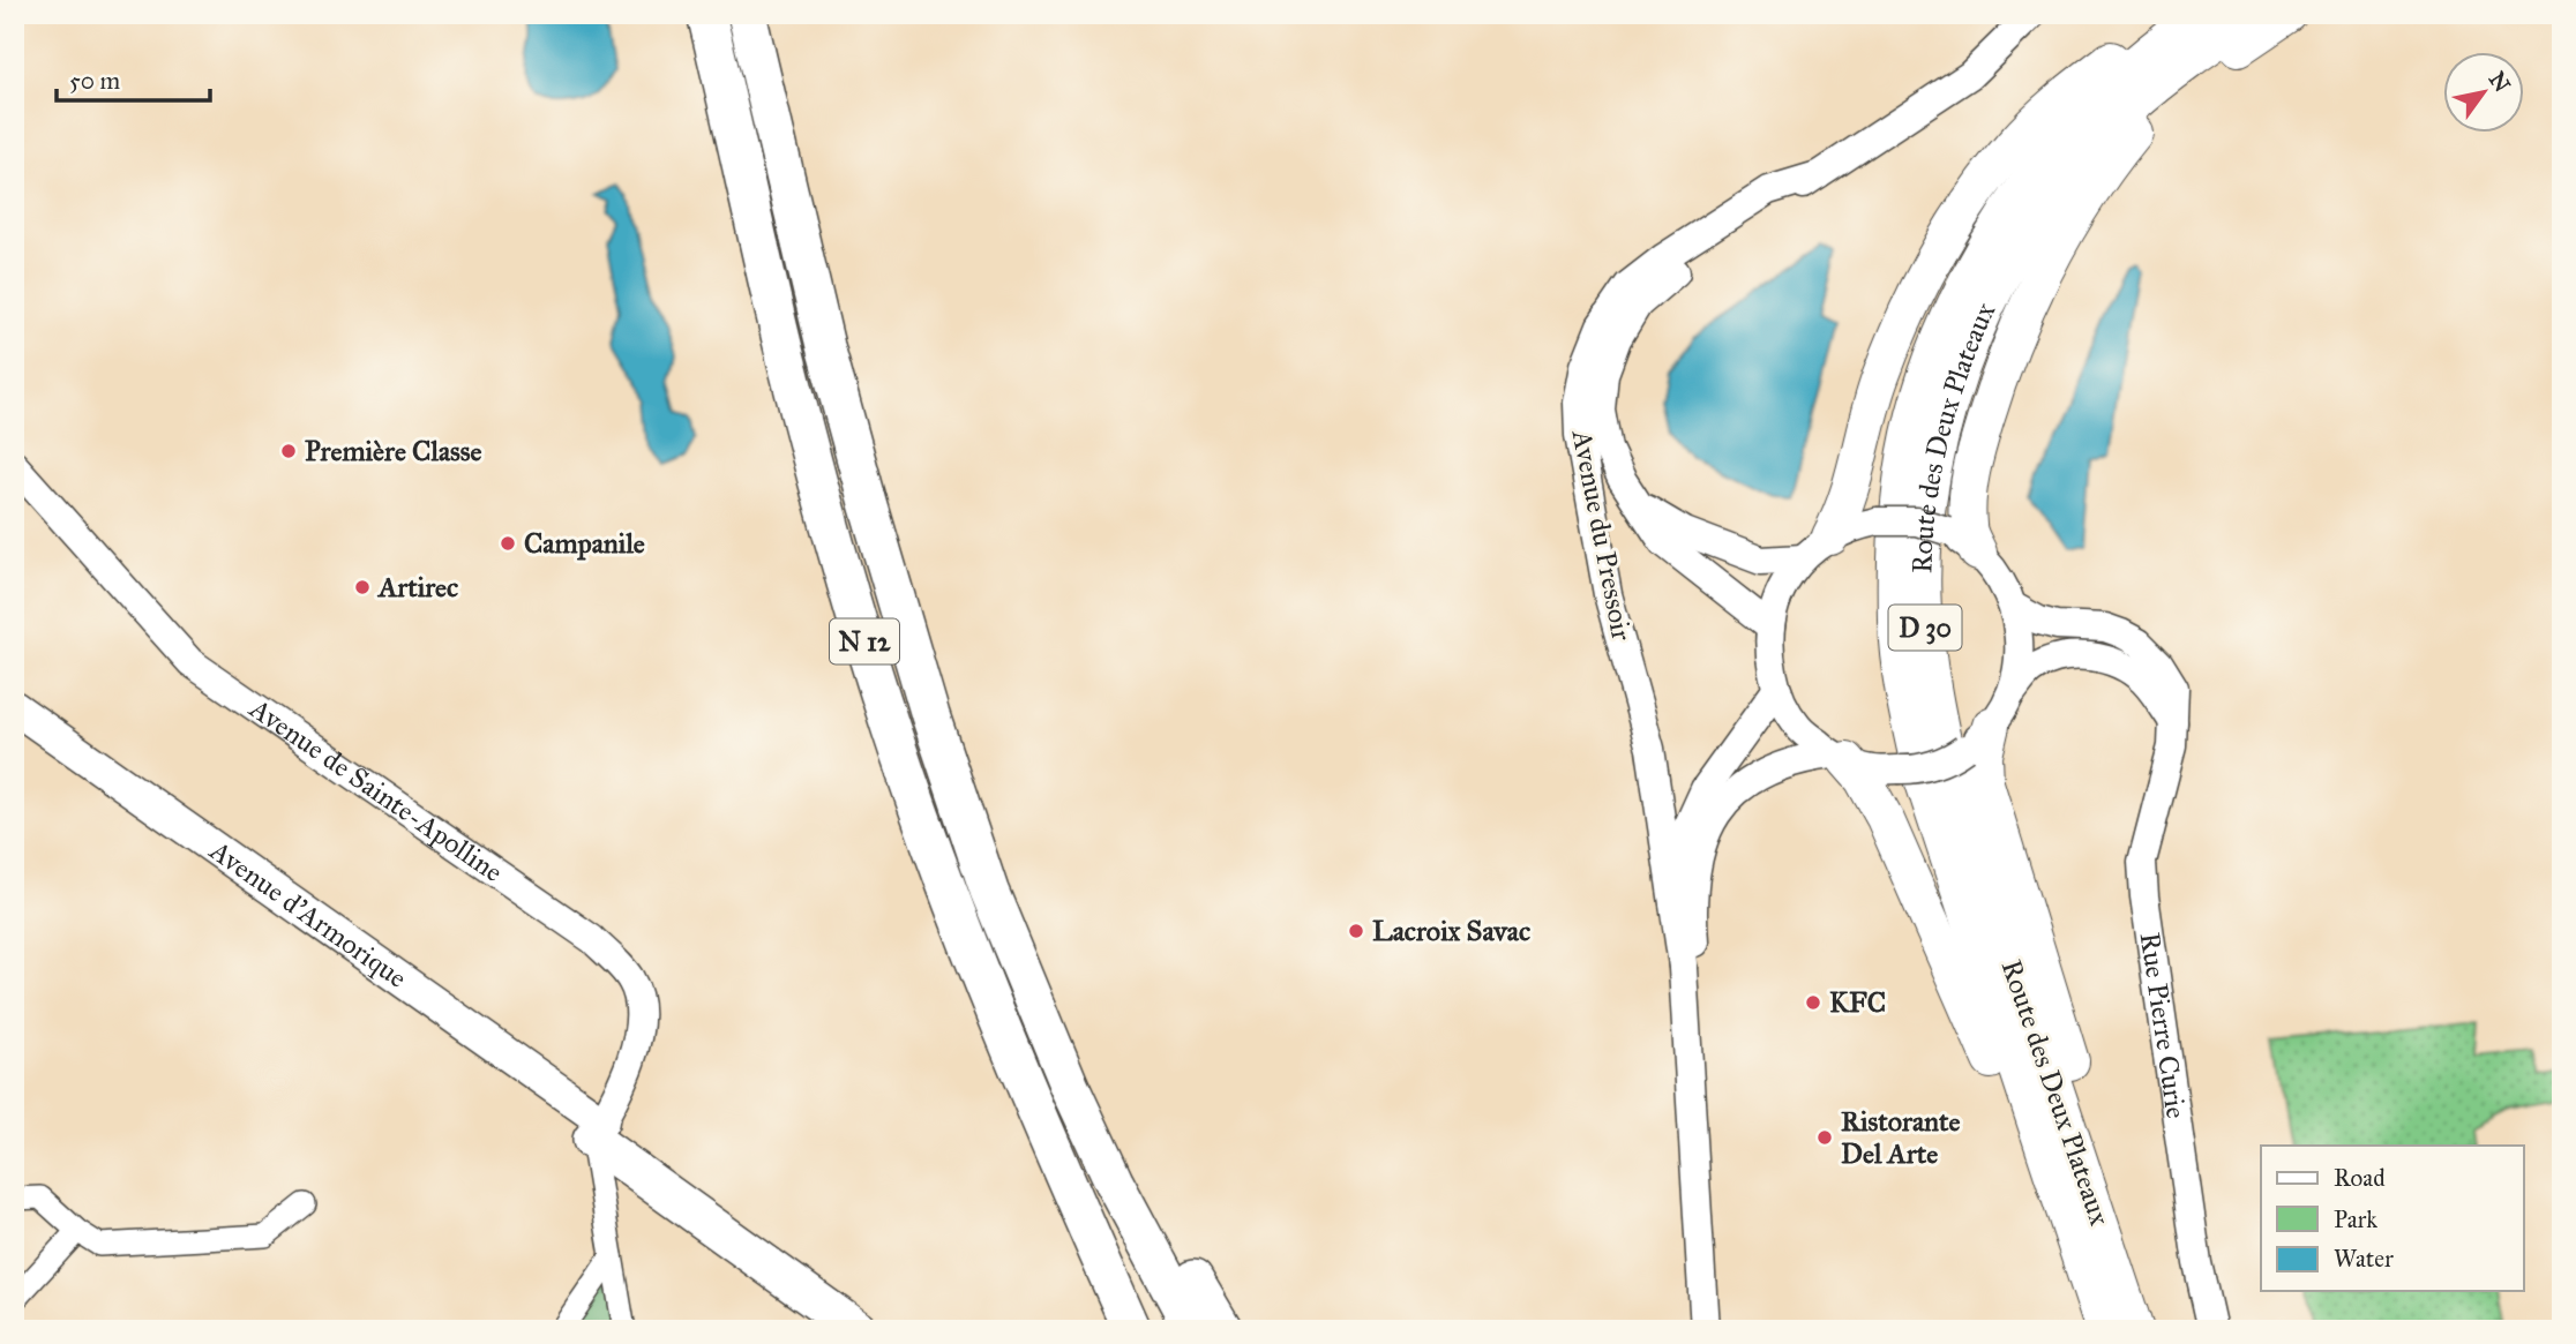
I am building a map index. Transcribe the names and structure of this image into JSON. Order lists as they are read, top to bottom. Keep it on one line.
{"streets":{"highway":["N 12"],"main road":["Route des Deux Plateaux","D 30","Avenue d'Armorique"],"street":["Avenue du Pressoir","Avenue de Sainte-Apolline","Rue Pierre Curie"]},"crossings":[["Avenue du Pressoir","Rue Pierre Curie"],["Avenue de Sainte-Apolline","Avenue d'Armorique"]],"places":["Première Classe","Campanile","Artirec","Lacroix Savac","KFC","Ristorante Del Arte"],"legend":["Road","Park","Water"],"scale_bar":"50 m","north":"top right"}
